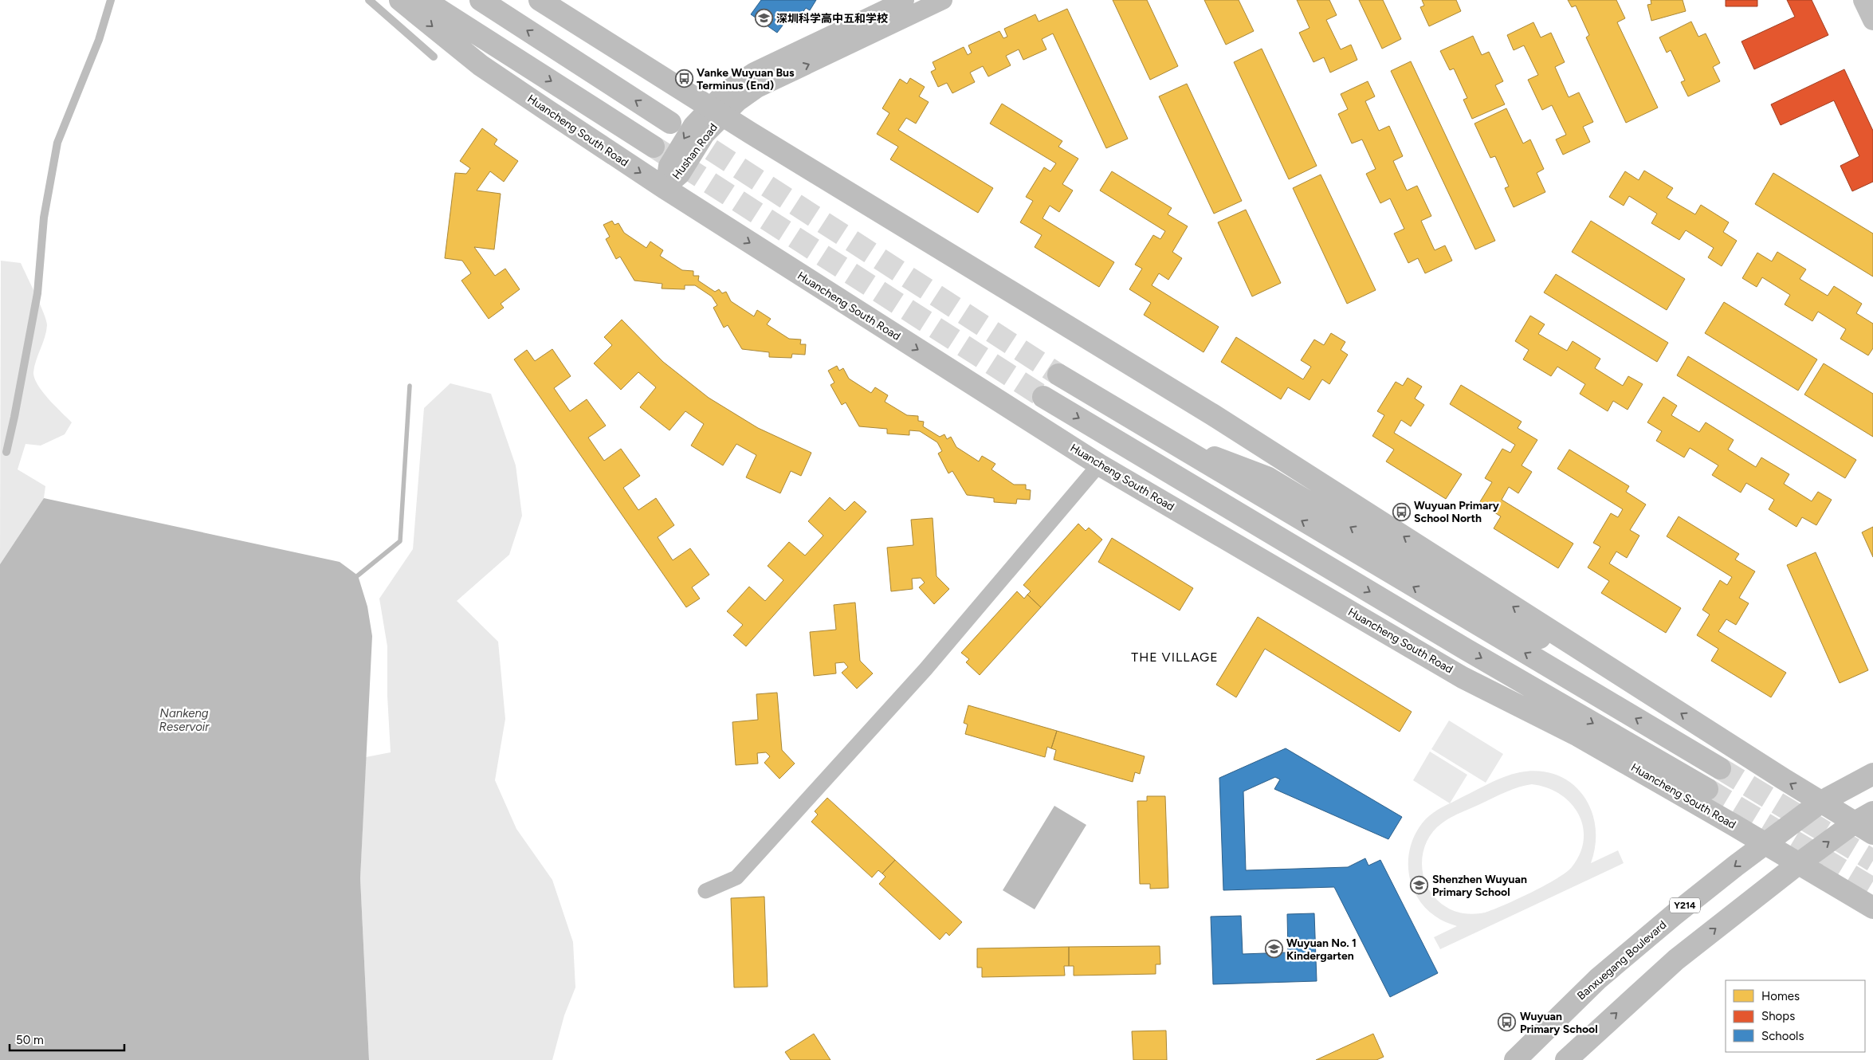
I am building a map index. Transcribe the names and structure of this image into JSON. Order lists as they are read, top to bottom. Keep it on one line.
{"streets":{"main road":["Huancheng South Road","Y214","Banxuegang Boulevard"],"street":["Hushan Road"]},"crossings":[["Huancheng South Road","Hushan Road"],["Huancheng South Road","Banxuegang Boulevard"]],"districts":["THE VILLAGE"],"water":["Nankeng Reservoir"],"places":{"school or university":["深圳科学高中五和学校","Shenzhen Wuyuan Primary School","Wuyuan No. 1 Kindergarten"],"bus stop":["Vanke Wuyuan Bus Terminus (End)","Wuyuan Primary School North","Wuyuan Primary School"]},"legend":["Homes","Shops","Schools"],"scale_bar":"50 m"}
